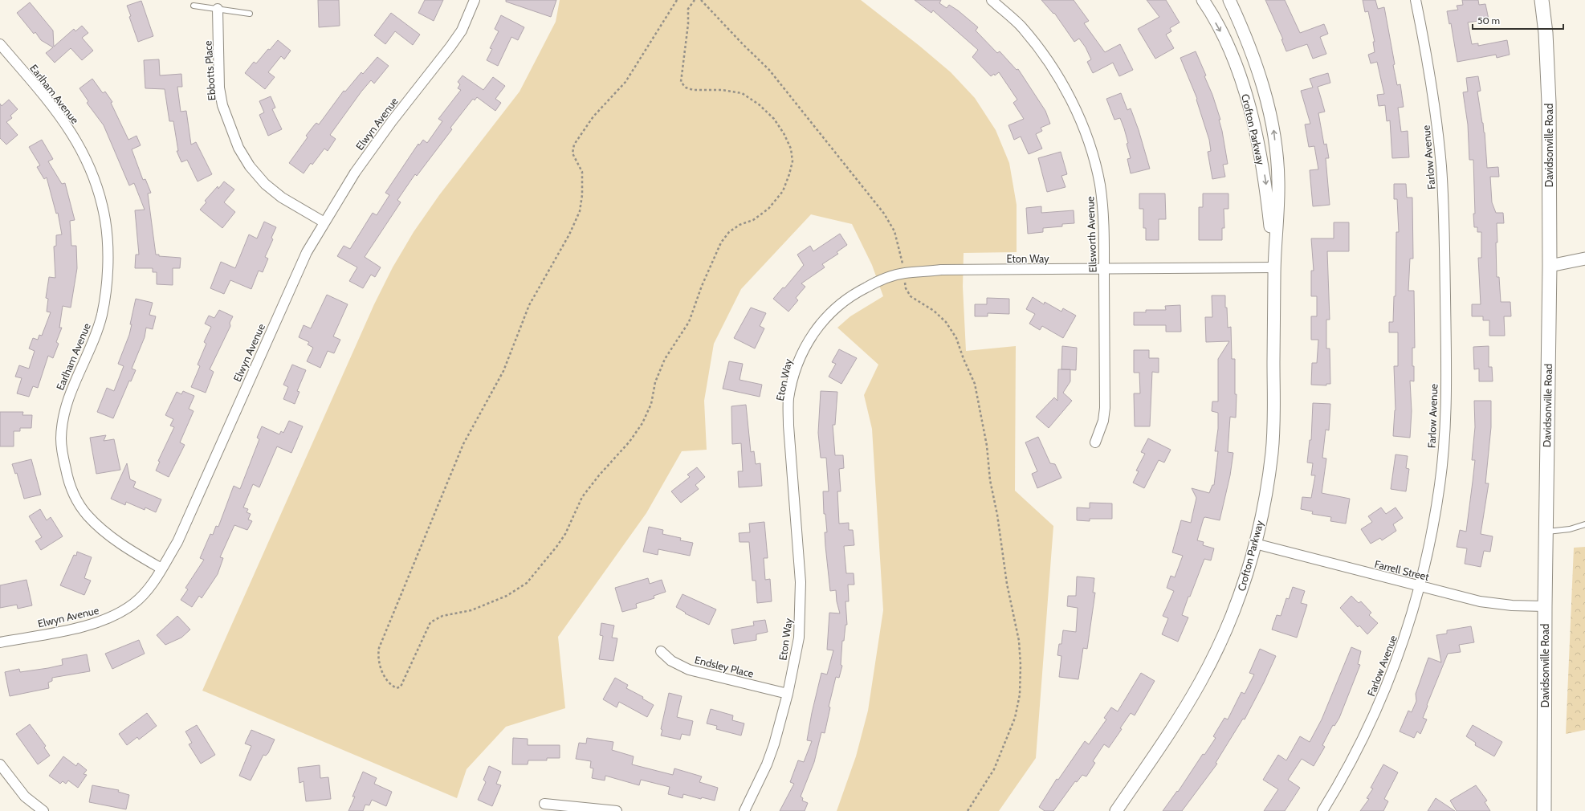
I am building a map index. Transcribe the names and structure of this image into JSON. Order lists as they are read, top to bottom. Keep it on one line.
{"streets":{"main road":["Davidsonville Road"],"street":["Ebbotts Place","Earlham Avenue","Elwyn Avenue","Crofton Parkway","Farlow Avenue","Ellsworth Avenue","Eton Way","Farrell Street","Endsley Place"]},"crossings":[["Ebbotts Place","Elwyn Avenue"],["Earlham Avenue","Elwyn Avenue"],["Crofton Parkway","Eton Way"],["Crofton Parkway","Farrell Street"],["Davidsonville Road","Farrell Street"],["Farlow Avenue","Farrell Street"],["Ellsworth Avenue","Eton Way"],["Eton Way","Endsley Place"]],"scale_bar":"50 m"}
